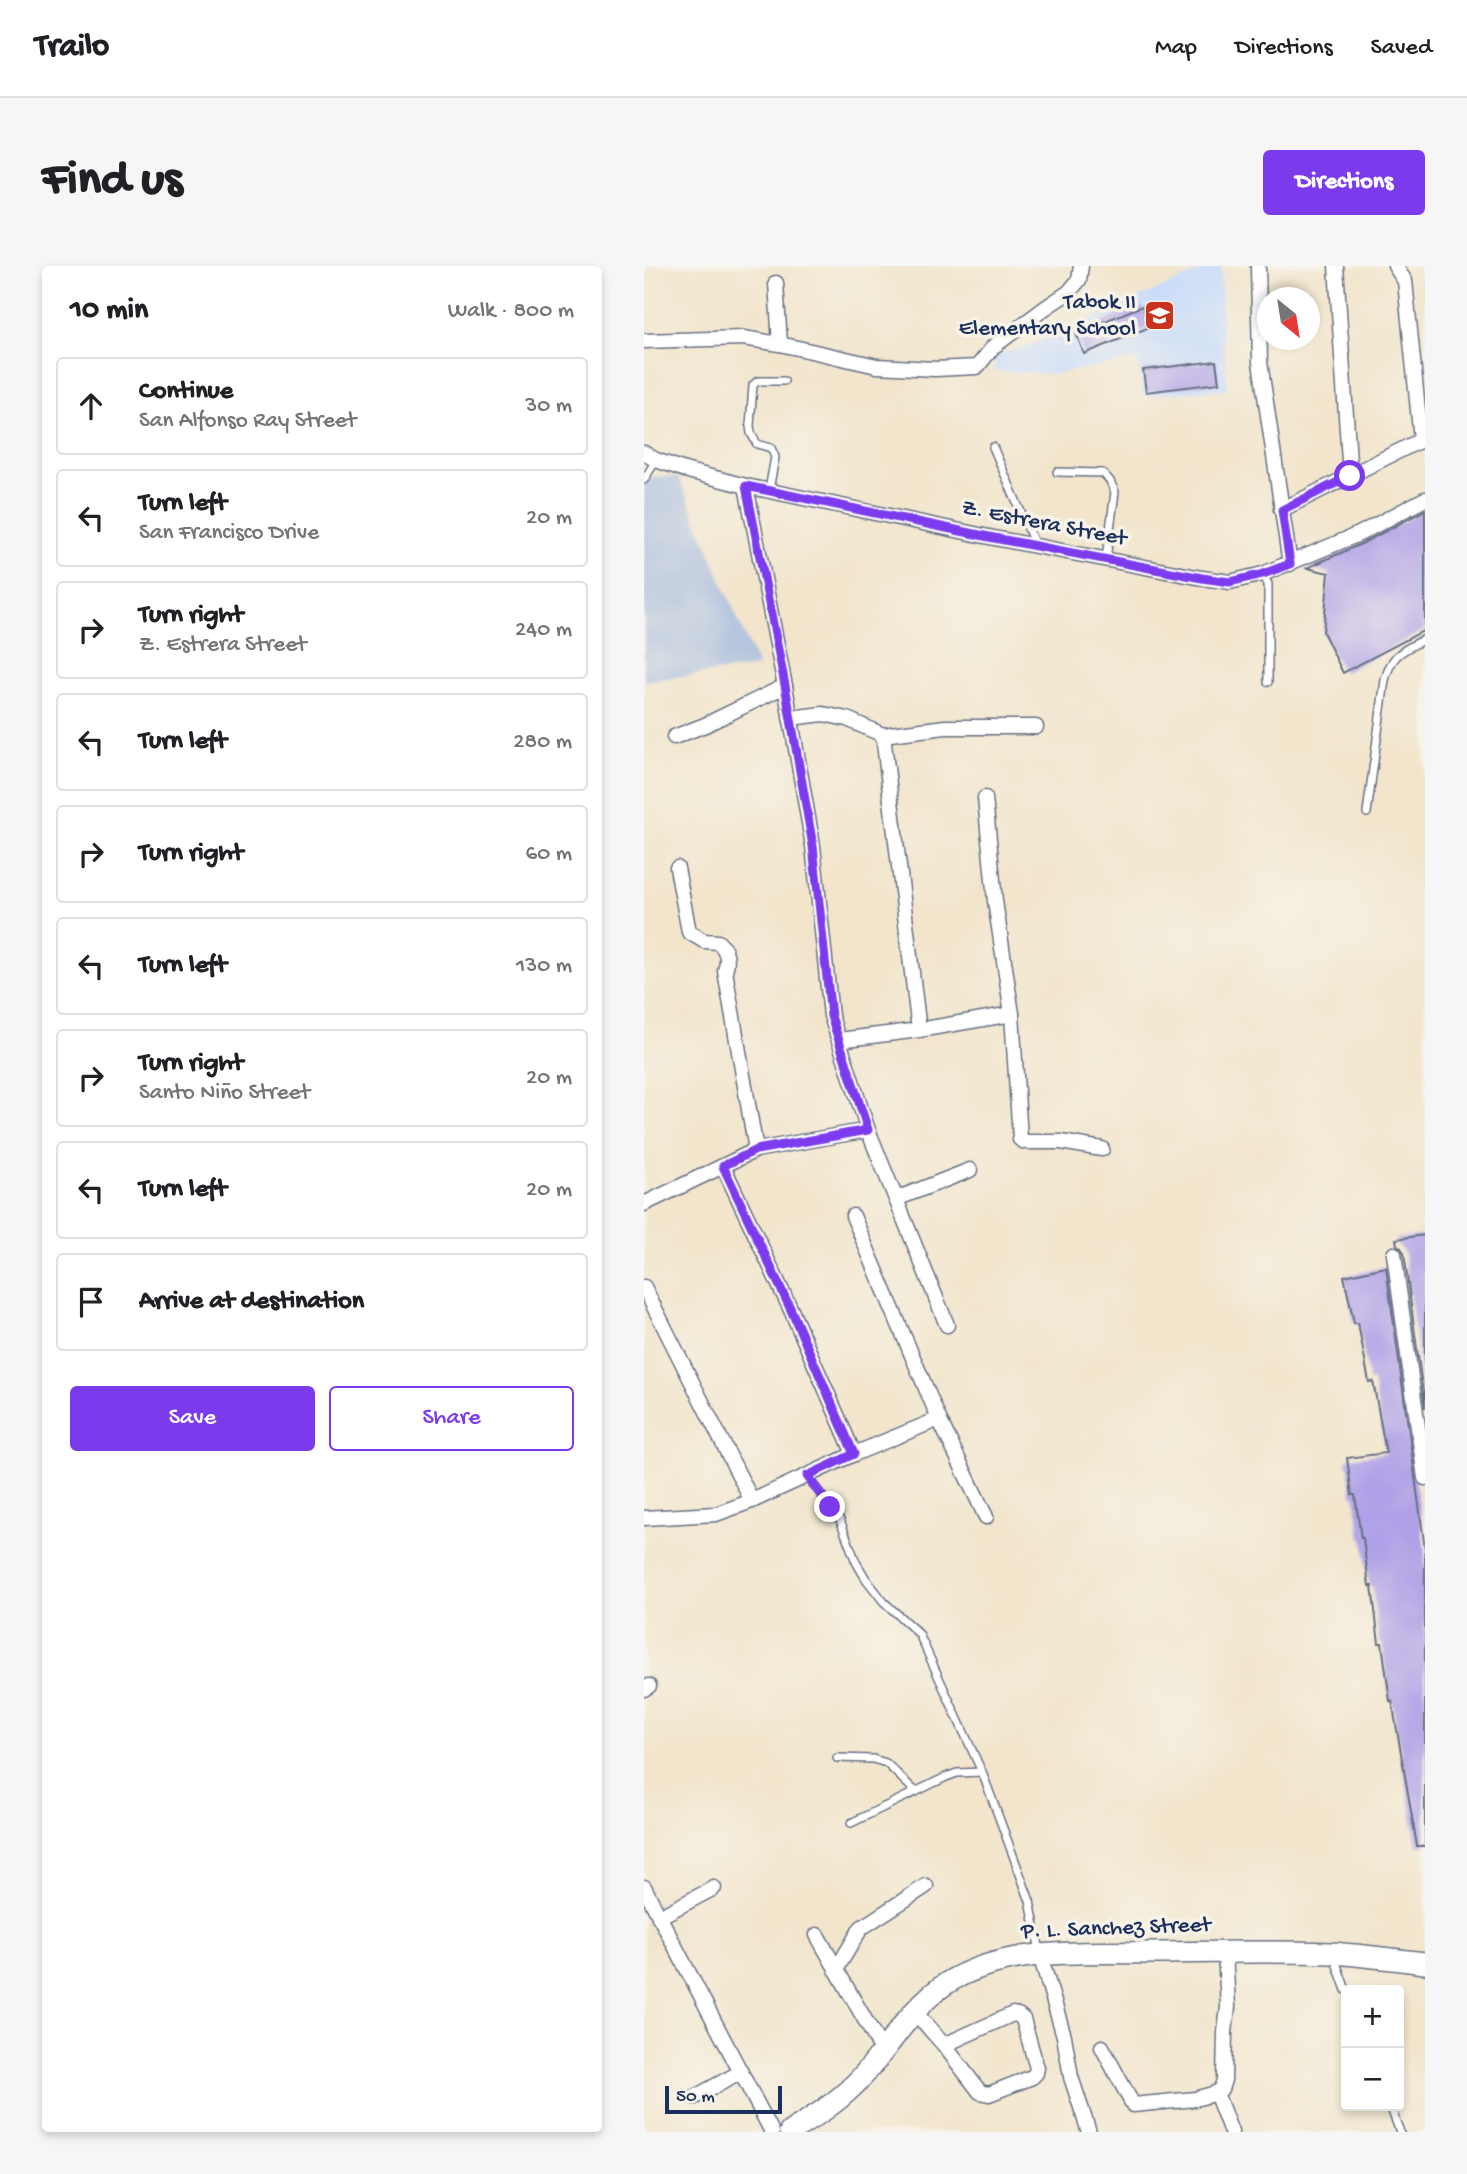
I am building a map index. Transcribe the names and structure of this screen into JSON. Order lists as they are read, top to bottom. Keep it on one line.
{"streets":{"street":["Z. Estrera Street","P. L. Sanchez Street"]},"places":{"school or university":["Tabok II Elementary School"]},"scale_bar":"50 m","north":"bottom right","page":{"header":"Trailo","nav":["Map","Directions","Saved"],"buttons":["Directions",["Save","Share"]],"title":"Find us","heading":["10 min","Walk · 800 m"],"list":[["Continue","San Alfonso Ray Street","30 m"],["Turn left","San Francisco Drive","20 m"],["Turn right","Z. Estrera Street","240 m"],["Turn left","280 m"],["Turn right","60 m"],["Turn left","130 m"],["Turn right","Santo Niño Street","20 m"],["Turn left","20 m"],"Arrive at destination"],"map_buttons":["+","−"],"scale":"50 m"}}
